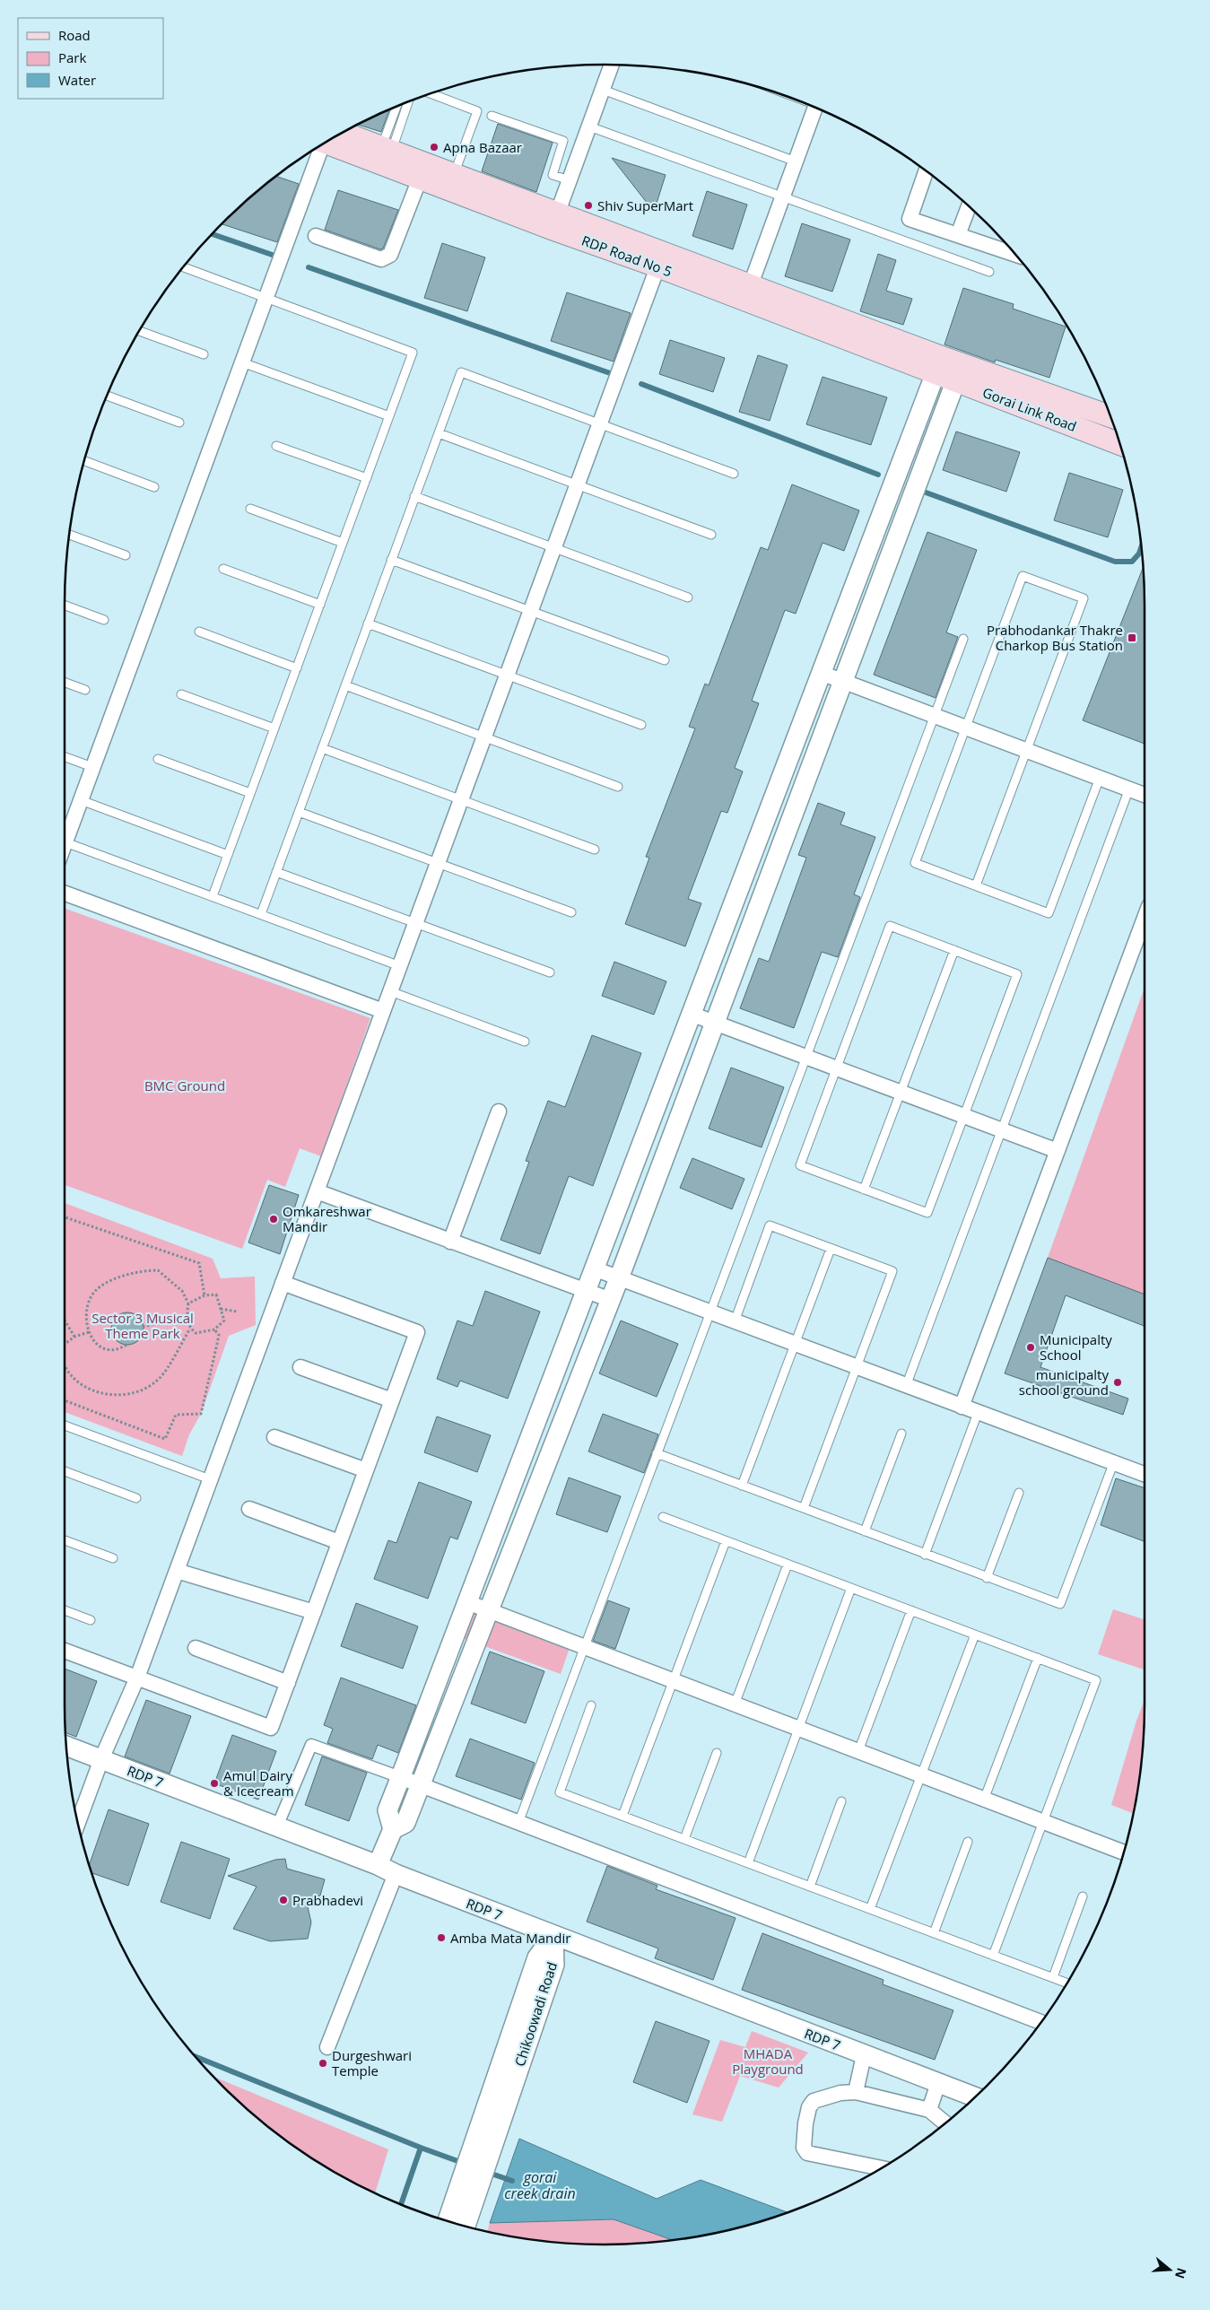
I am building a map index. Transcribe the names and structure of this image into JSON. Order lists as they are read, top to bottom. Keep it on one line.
{"streets":{"main road":["RDP Road No 5","Gorai Link Road"],"street":["RDP 7","Chikoowadi Road"]},"crossings":[["RDP Road No 5","Gorai Link Road"],["RDP 7","Chikoowadi Road"]],"water":["gorai creek drain"],"parks":["BMC Ground","Sector 3 Musical Theme Park","MHADA Playground"],"places":{"other":["Apna Bazaar","Shiv SuperMart","Omkareshwar Mandir","Municipalty School","municipalty school ground","Amul Dairy & Icecream","Prabhadevi","Amba Mata Mandir","Durgeshwari Temple"],"transit":["Prabhodankar Thakre Charkop Bus Station"]},"legend":["Road","Park","Water"],"north":"right"}
